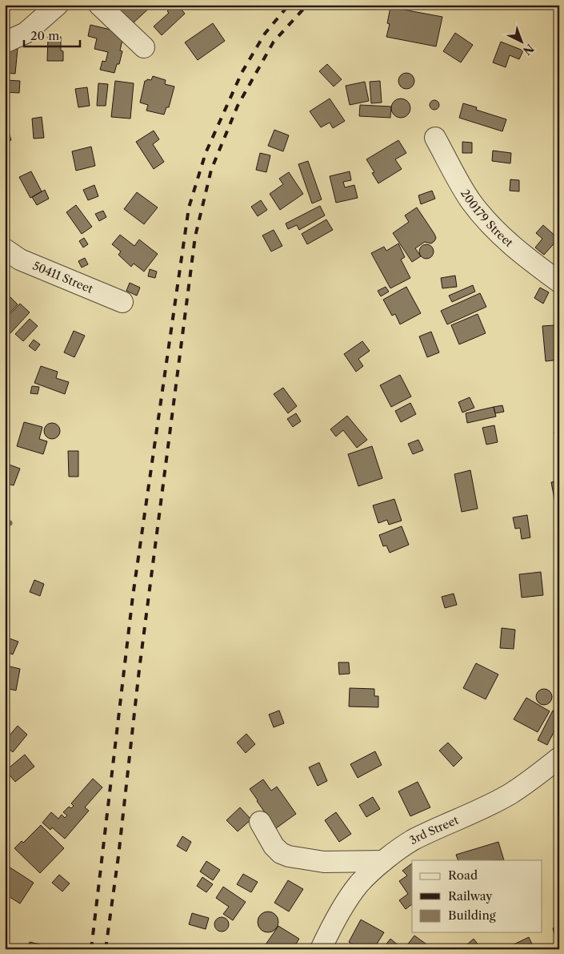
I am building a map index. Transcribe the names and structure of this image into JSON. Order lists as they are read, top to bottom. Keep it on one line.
{"streets":{"street":["200179 Street","50411 Street","3rd Street"]},"legend":["Road","Railway","Building"],"scale_bar":"20 m","north":"bottom right"}
